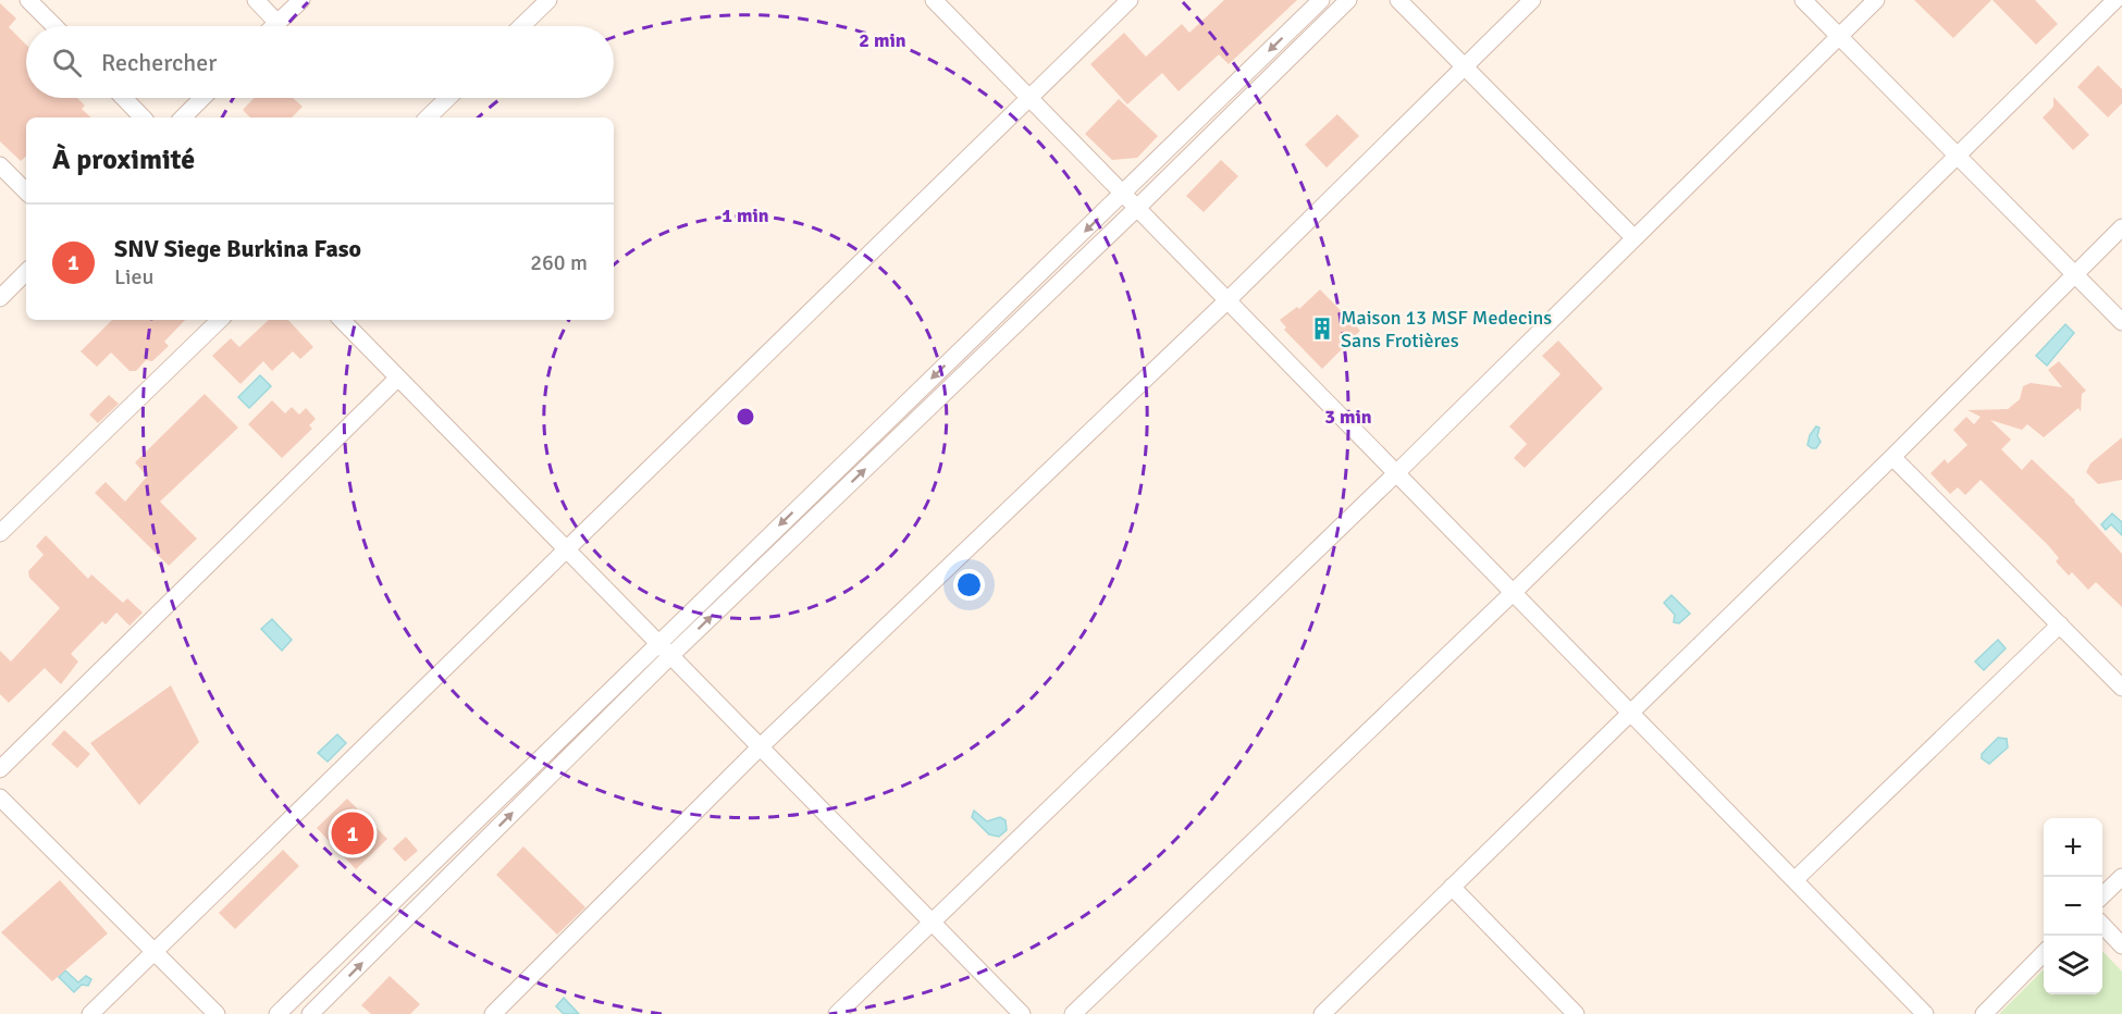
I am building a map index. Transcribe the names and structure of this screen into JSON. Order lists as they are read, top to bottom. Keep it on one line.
{"places":{"building":["Maison 13 MSF Medecins Sans Frotières"]},"page":{"search":"Rechercher","heading":"À proximité","list":[{"mark":"1","name":"SNV Siege Burkina Faso","note":"Lieu","value":"260 m"}],"pins":"1","map_buttons":["+","−"]},"rings":["2 min","1 min","3 min"]}
